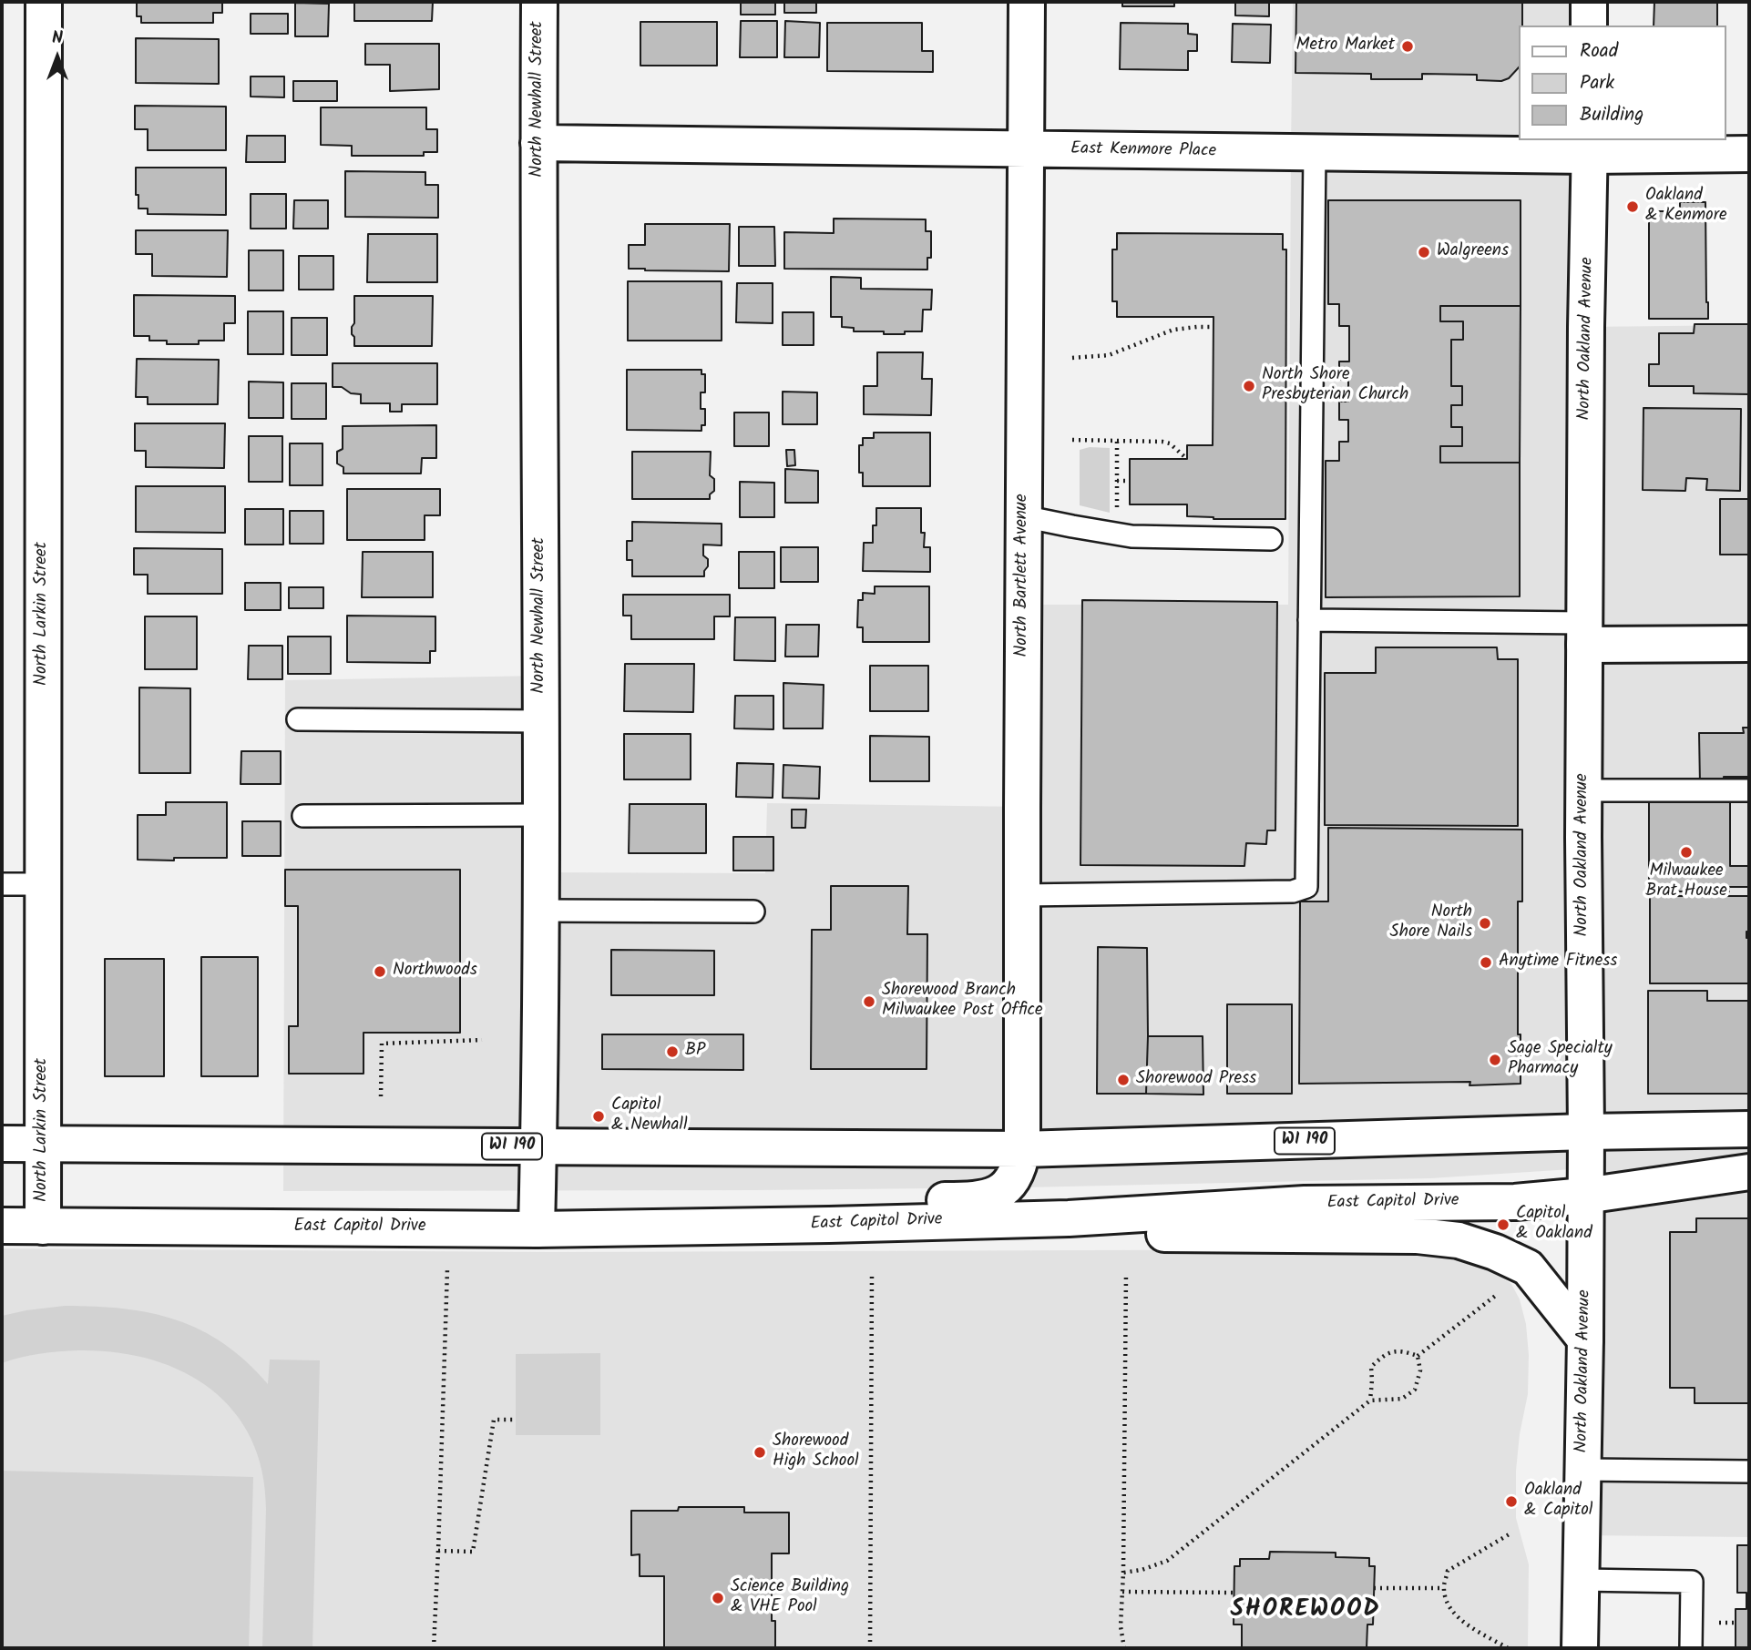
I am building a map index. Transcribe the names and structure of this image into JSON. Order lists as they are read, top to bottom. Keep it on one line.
{"streets":{"main road":["North Newhall Street","East Kenmore Place","North Oakland Avenue","North Bartlett Avenue","North Larkin Street","WI 190","East Capitol Drive"]},"crossings":[["North Newhall Street","East Kenmore Place"],["North Newhall Street","WI 190"],["North Newhall Street","East Capitol Drive"],["East Kenmore Place","North Oakland Avenue"],["East Kenmore Place","North Bartlett Avenue"],["North Oakland Avenue","WI 190"],["North Oakland Avenue","East Capitol Drive"],["North Bartlett Avenue","WI 190"],["North Bartlett Avenue","East Capitol Drive"],["North Larkin Street","WI 190"],["North Larkin Street","East Capitol Drive"]],"districts":["SHOREWOOD"],"places":["Metro Market","Oakland & Kenmore","Walgreens","North Shore Presbyterian Church","Milwaukee Brat House","North Shore Nails","Anytime Fitness","Northwoods","Shorewood Branch Milwaukee Post Office","BP","Sage Specialty Pharmacy","Shorewood Press","Capitol & Newhall","Capitol & Oakland","Shorewood High School","Oakland & Capitol","Science Building & VHE Pool"],"legend":["Road","Park","Building"],"north":"top"}
